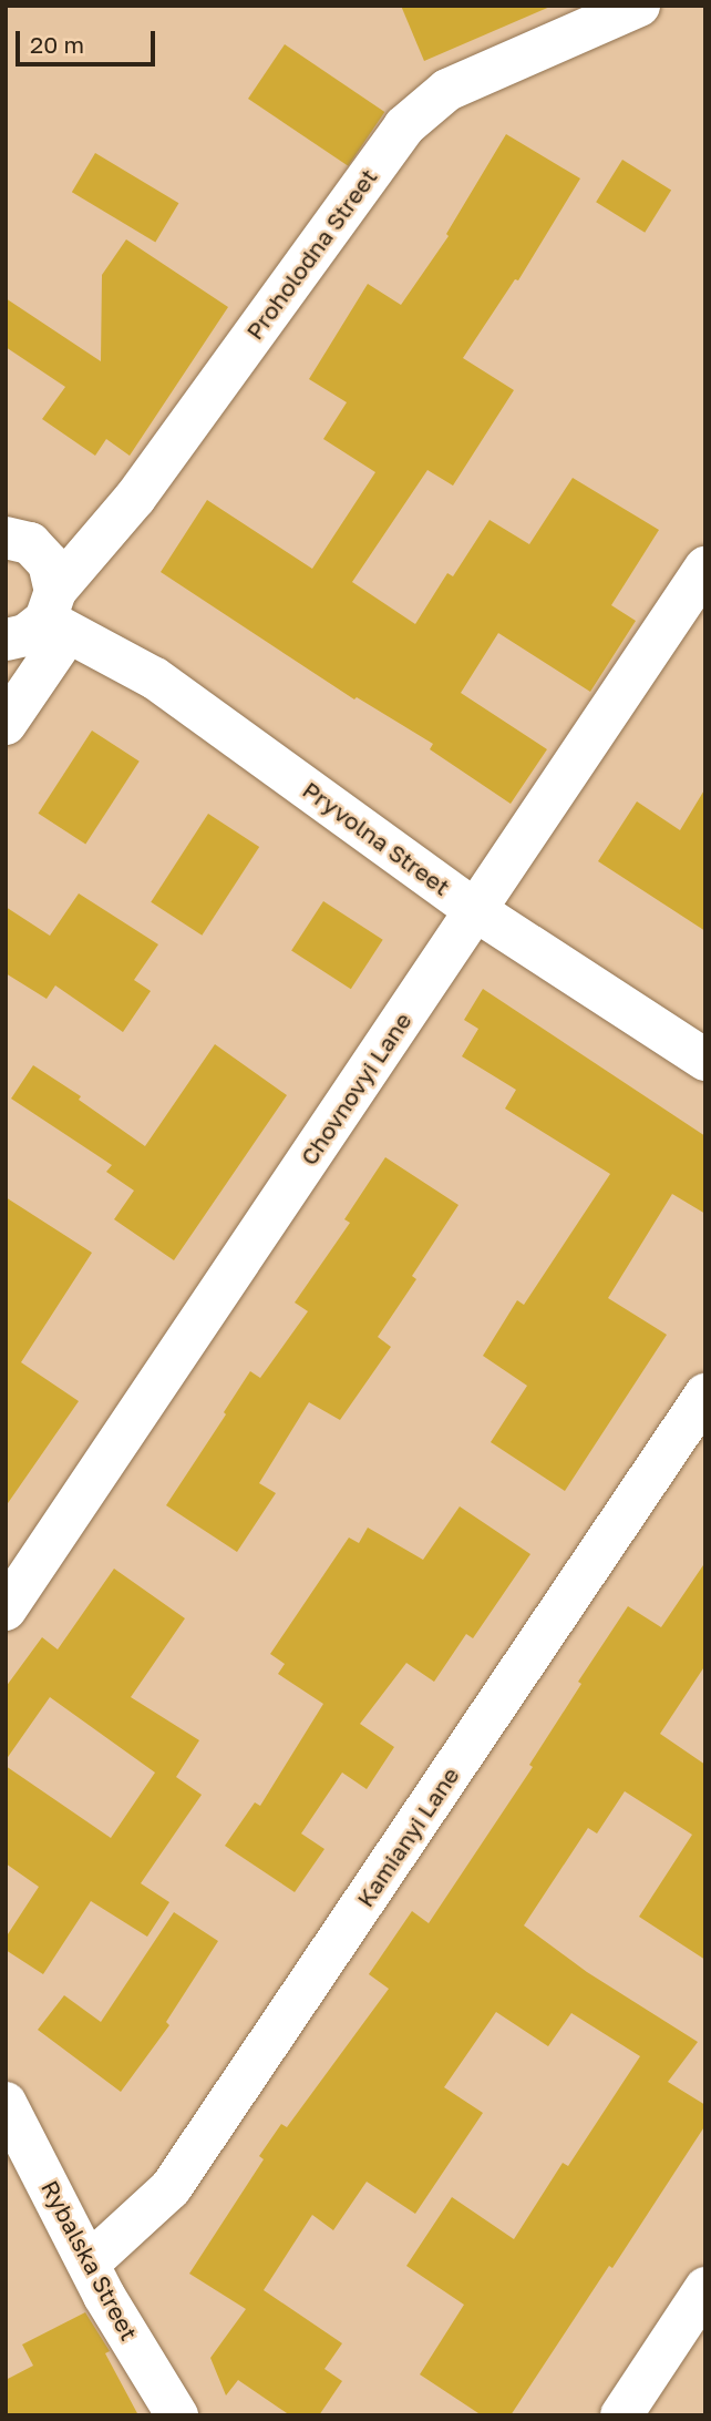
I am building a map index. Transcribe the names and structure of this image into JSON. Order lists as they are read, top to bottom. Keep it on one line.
{"streets":{"street":["Proholodna Street","Pryvolna Street","Chovnovyi Lane","Kamianyi Lane","Rybalska Street"]},"crossings":[["Proholodna Street","Pryvolna Street"],["Pryvolna Street","Chovnovyi Lane"],["Kamianyi Lane","Rybalska Street"]],"scale_bar":"20 m"}
